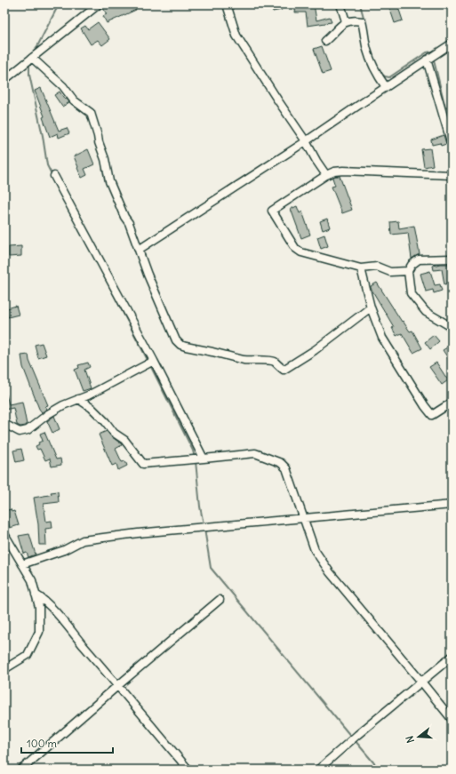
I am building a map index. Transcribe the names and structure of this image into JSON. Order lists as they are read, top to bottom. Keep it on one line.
{"scale_bar":"100 m","north":"left"}
